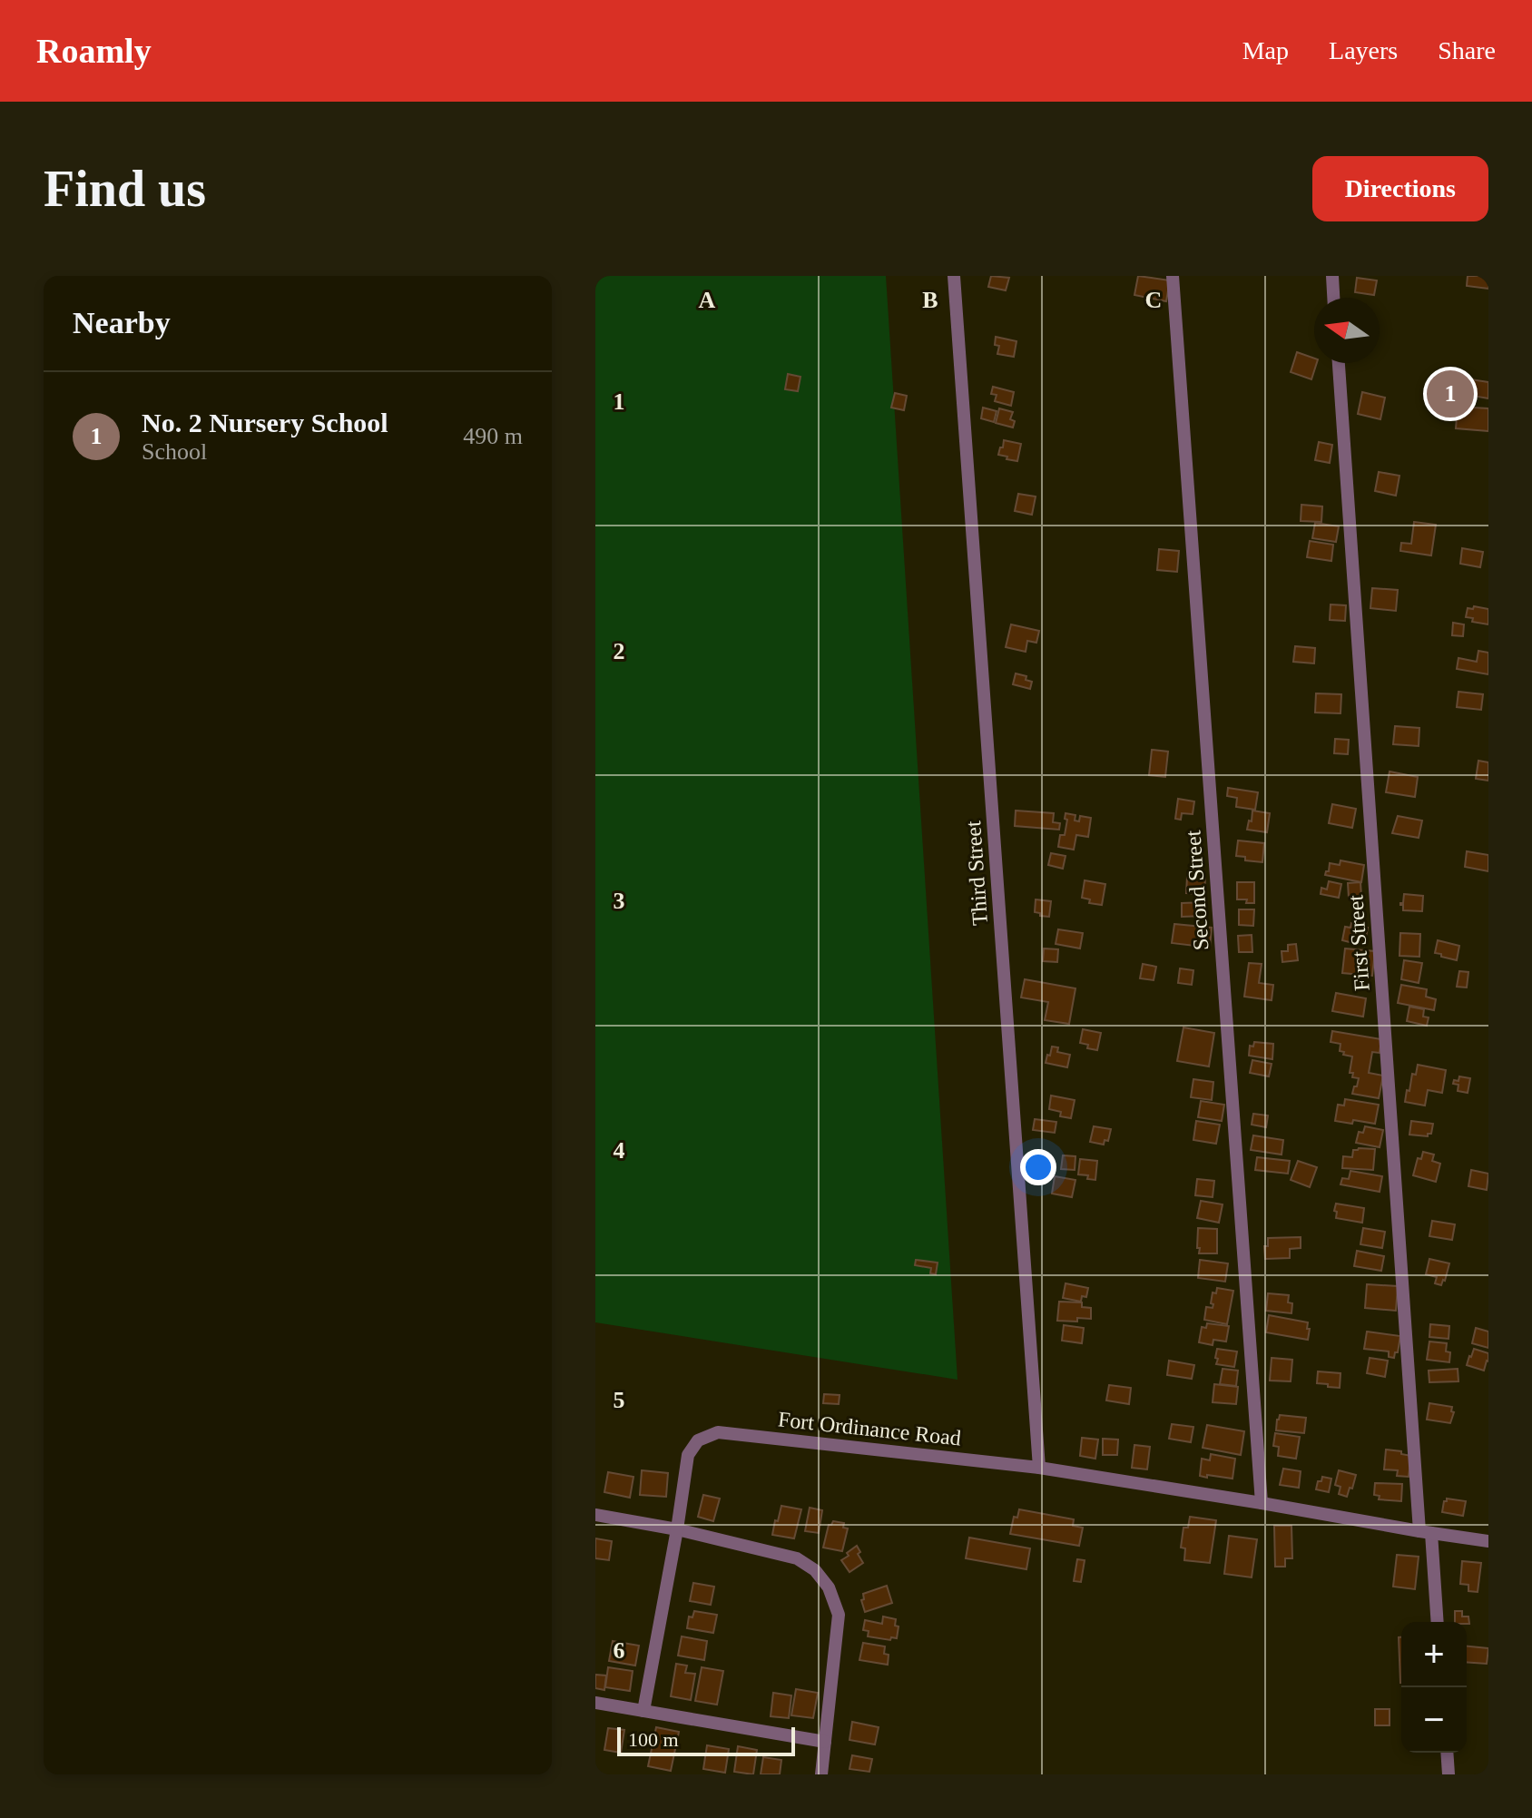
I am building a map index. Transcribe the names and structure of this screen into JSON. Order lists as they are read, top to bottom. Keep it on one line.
{"streets":{"street":["Third Street","Second Street","First Street","Fort Ordinance Road"]},"crossings":[["Third Street","Fort Ordinance Road"],["Second Street","Fort Ordinance Road"],["First Street","Fort Ordinance Road"]],"scale_bar":"100 m","north":"left","page":{"header":"Roamly","nav":["Map","Layers","Share"],"buttons":"Directions","title":"Find us","heading":"Nearby","pins":"1","list":[{"mark":"1","name":"No. 2 Nursery School","note":"School","value":"490 m"}],"map_buttons":["+","−"],"scale":"100 m"},"grid":{"columns":["A","B","C"],"rows":["1","2","3","4","5","6"]}}
